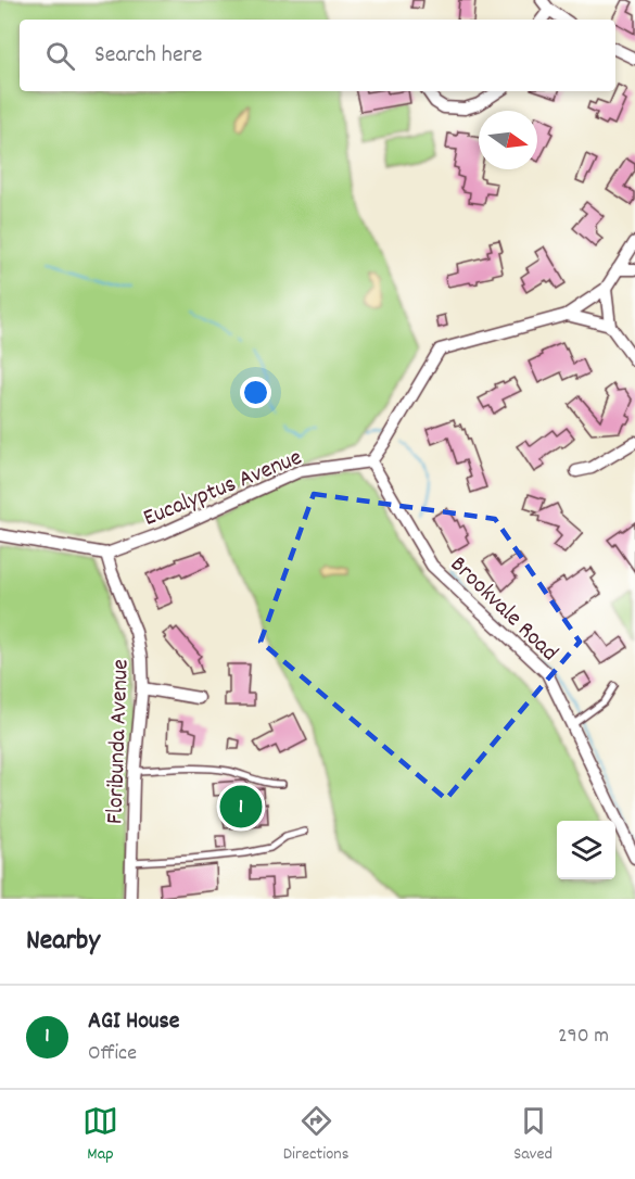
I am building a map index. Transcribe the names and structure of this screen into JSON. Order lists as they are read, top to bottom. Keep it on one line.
{"streets":{"street":["Eucalyptus Avenue","Brookvale Road","Floribunda Avenue"]},"crossings":[["Eucalyptus Avenue","Brookvale Road"],["Eucalyptus Avenue","Floribunda Avenue"]],"north":"right","page":{"search":"Search here","pins":"1","heading":"Nearby","list":[{"mark":"1","name":"AGI House","note":"Office","value":"290 m"}],"nav":["Map","Directions","Saved"]}}
